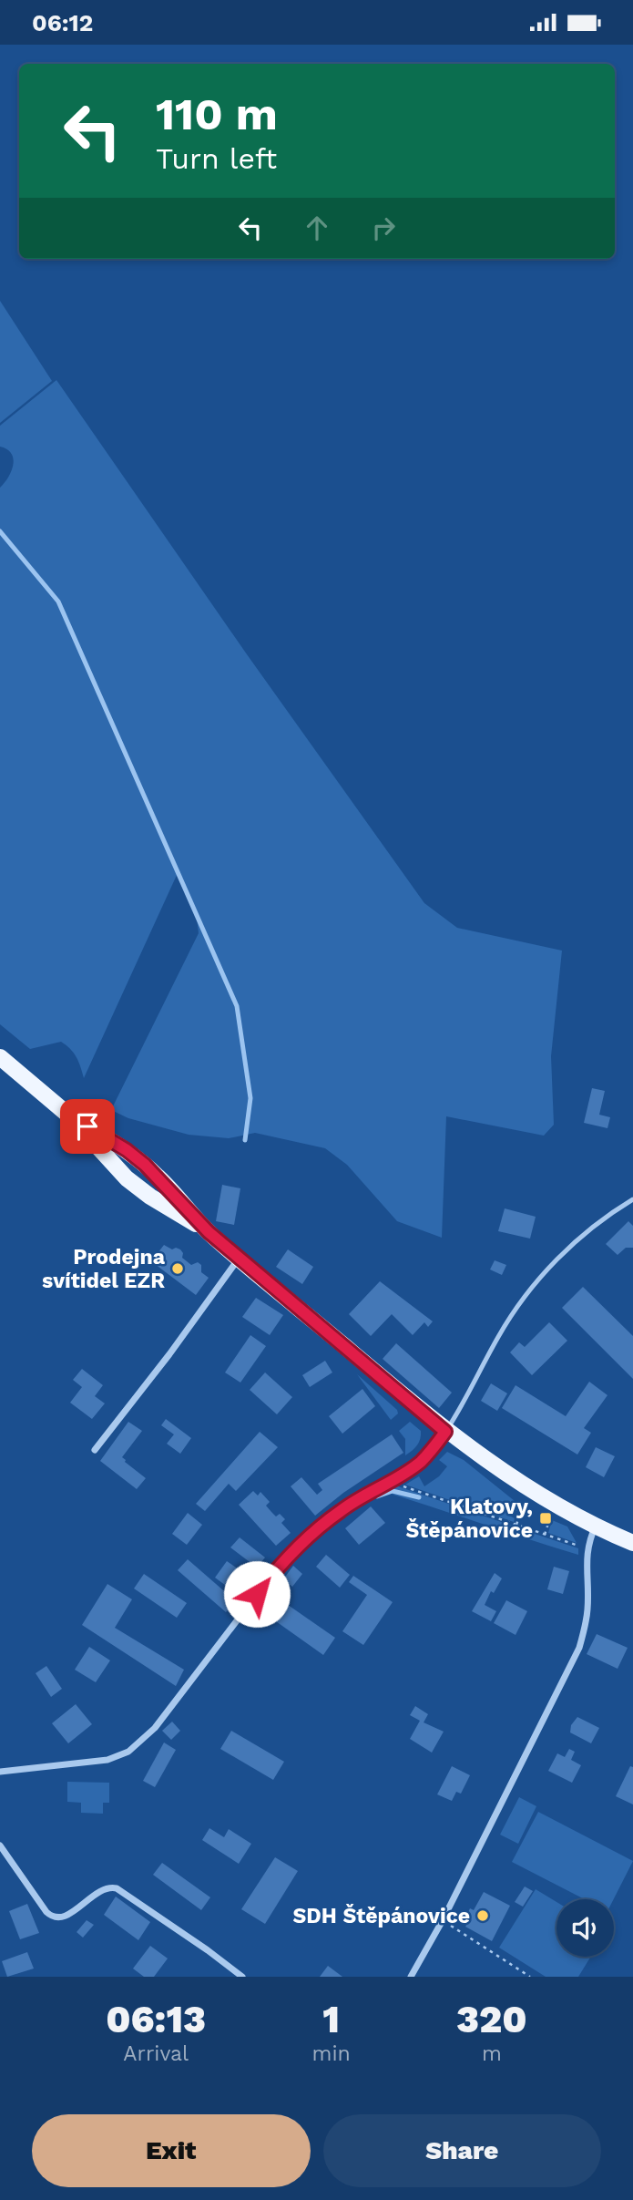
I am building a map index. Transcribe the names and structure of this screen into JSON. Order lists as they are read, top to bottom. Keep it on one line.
{"places":{"other":["Prodejna svítidel EZR","SDH Štěpánovice"],"transit":["Klatovy, Štěpánovice"]},"page":{"status":"06:12","turn":["110 m","Turn left"],"eta":["06:13","Arrival","1","min","320","m"],"buttons":["Exit","Share"]}}
